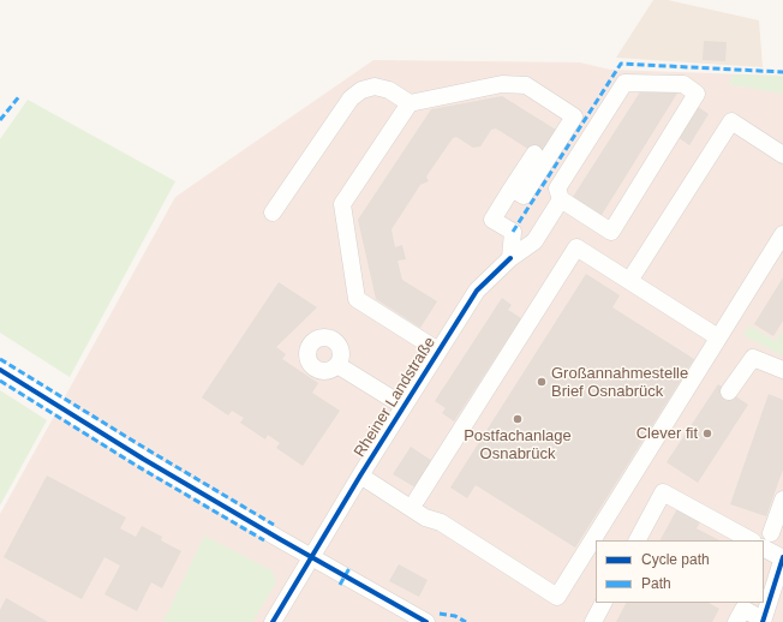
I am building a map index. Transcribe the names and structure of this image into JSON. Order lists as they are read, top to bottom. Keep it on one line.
{"streets":{"street":["Rheiner Landstraße"]},"places":["Großannahmestelle Brief Osnabrück","Postfachanlage Osnabrück","Clever fit"],"legend":["Cycle path","Path"]}
